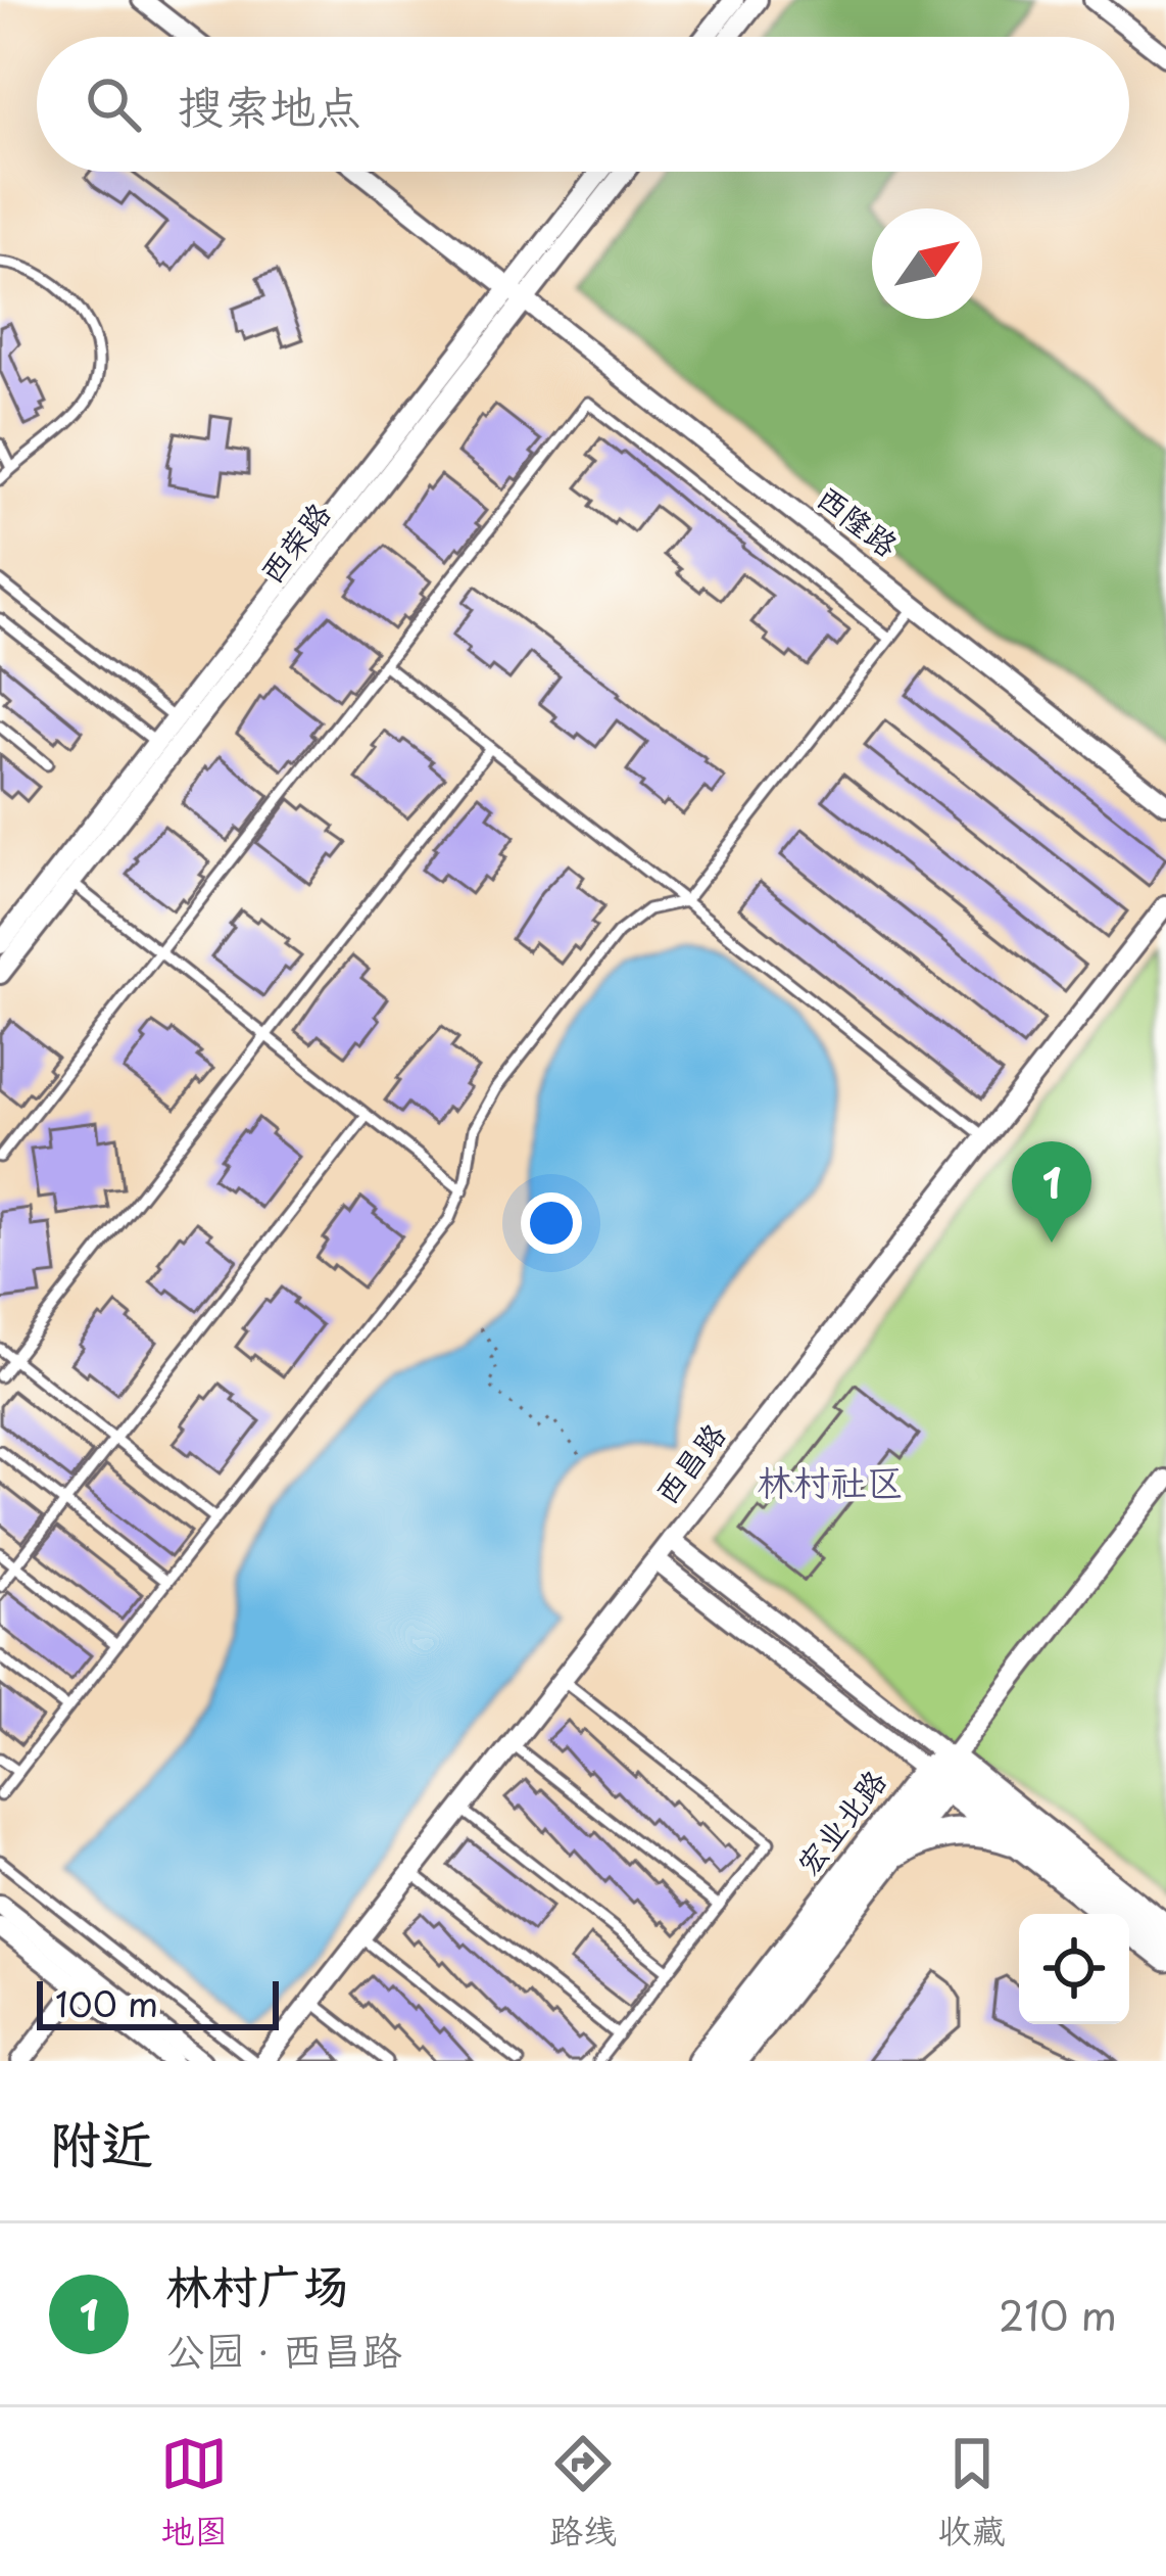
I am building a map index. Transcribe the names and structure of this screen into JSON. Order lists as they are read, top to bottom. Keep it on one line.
{"streets":{"main road":["宏业北路"],"street":["西隆路","西荣路","西昌路"]},"crossings":[["西隆路","西荣路"]],"districts":["林村社区"],"scale_bar":"100 m","north":"top right","page":{"search":"搜索地点","pins":"1","scale":"100 m","heading":"附近","list":[{"mark":"1","name":"林村广场","note":"公园 · 西昌路","value":"210 m"}],"nav":["地图","路线","收藏"]}}
